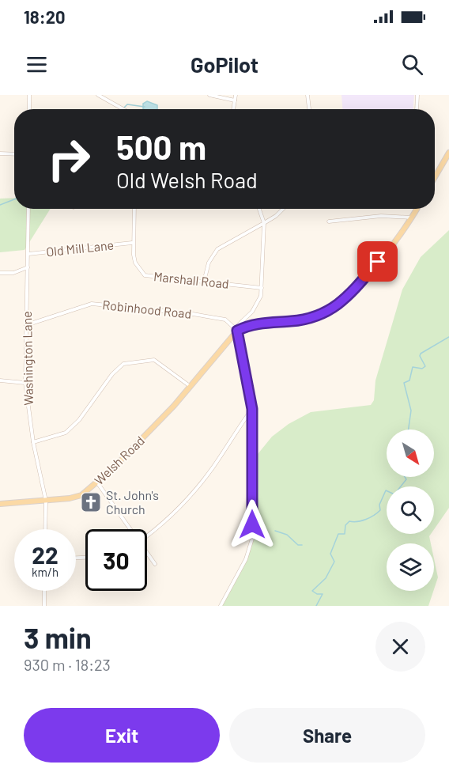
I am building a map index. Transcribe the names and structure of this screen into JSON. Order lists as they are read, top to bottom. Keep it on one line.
{"streets":{"main road":["Welsh Road"],"street":["Old Mill Lane","Marshall Road","Robinhood Road","Washington Lane"]},"crossings":[["Old Mill Lane","Marshall Road"],["Old Mill Lane","Washington Lane"],["Robinhood Road","Washington Lane"],["Robinhood Road","Welsh Road"],["Washington Lane","Welsh Road"]],"places":{"church":["St. John's Church"]},"north":"bottom right","page":{"status":"18:20","header":"GoPilot","turn":["500 m","Old Welsh Road"],"speed":"22 km/h","limit":"30","heading":["3 min","930 m · 18:23"],"buttons":["Exit","Share"]}}
